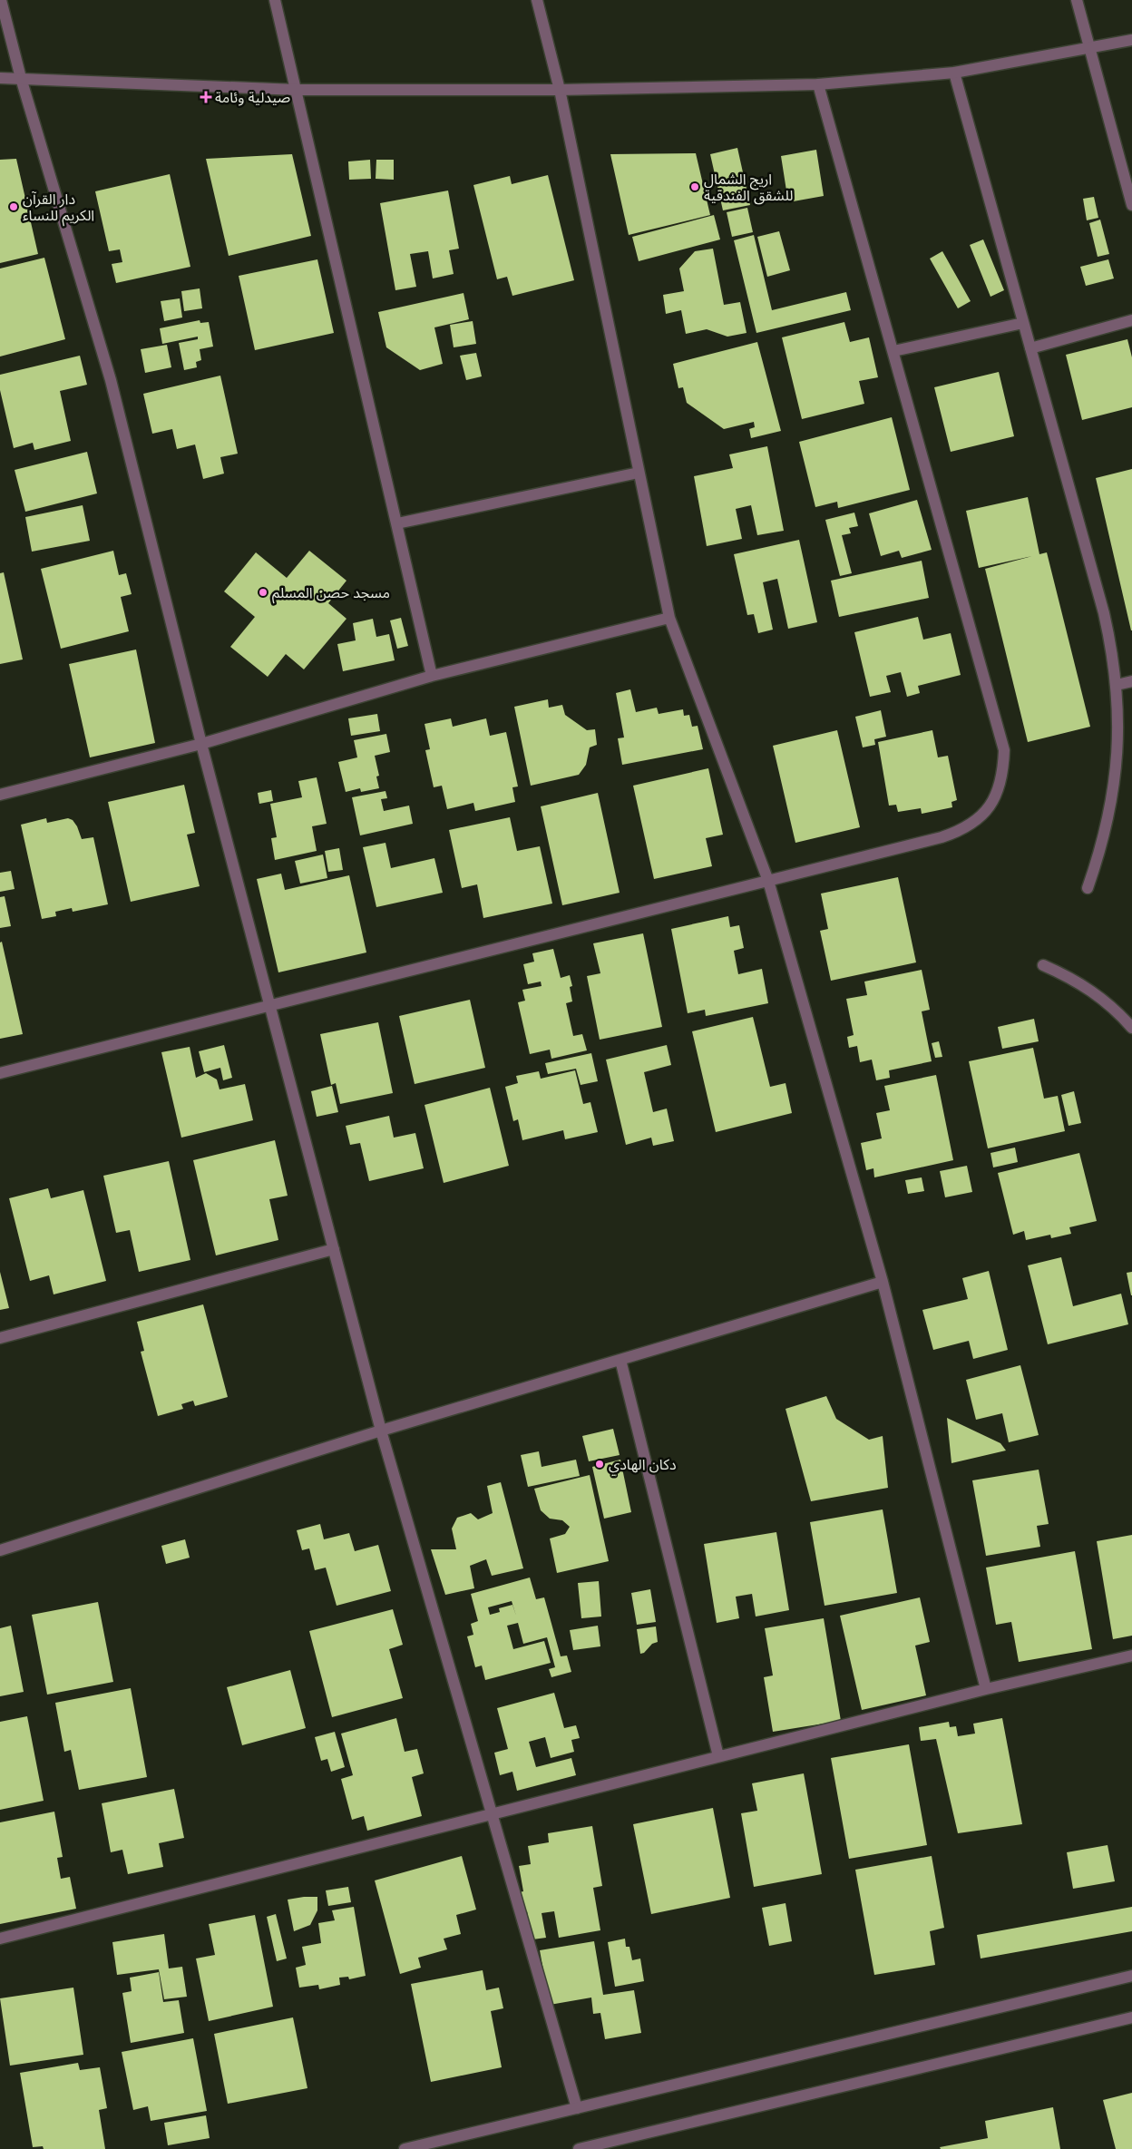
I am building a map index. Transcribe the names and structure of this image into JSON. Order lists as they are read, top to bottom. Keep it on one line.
{"places":{"health":["صيدلية وئامة"],"other":["اريج الشمال للشقق الفندقية","دار القرآن الكريم للنساء","مسجد حصن المسلم","دكان الهادي"]}}
